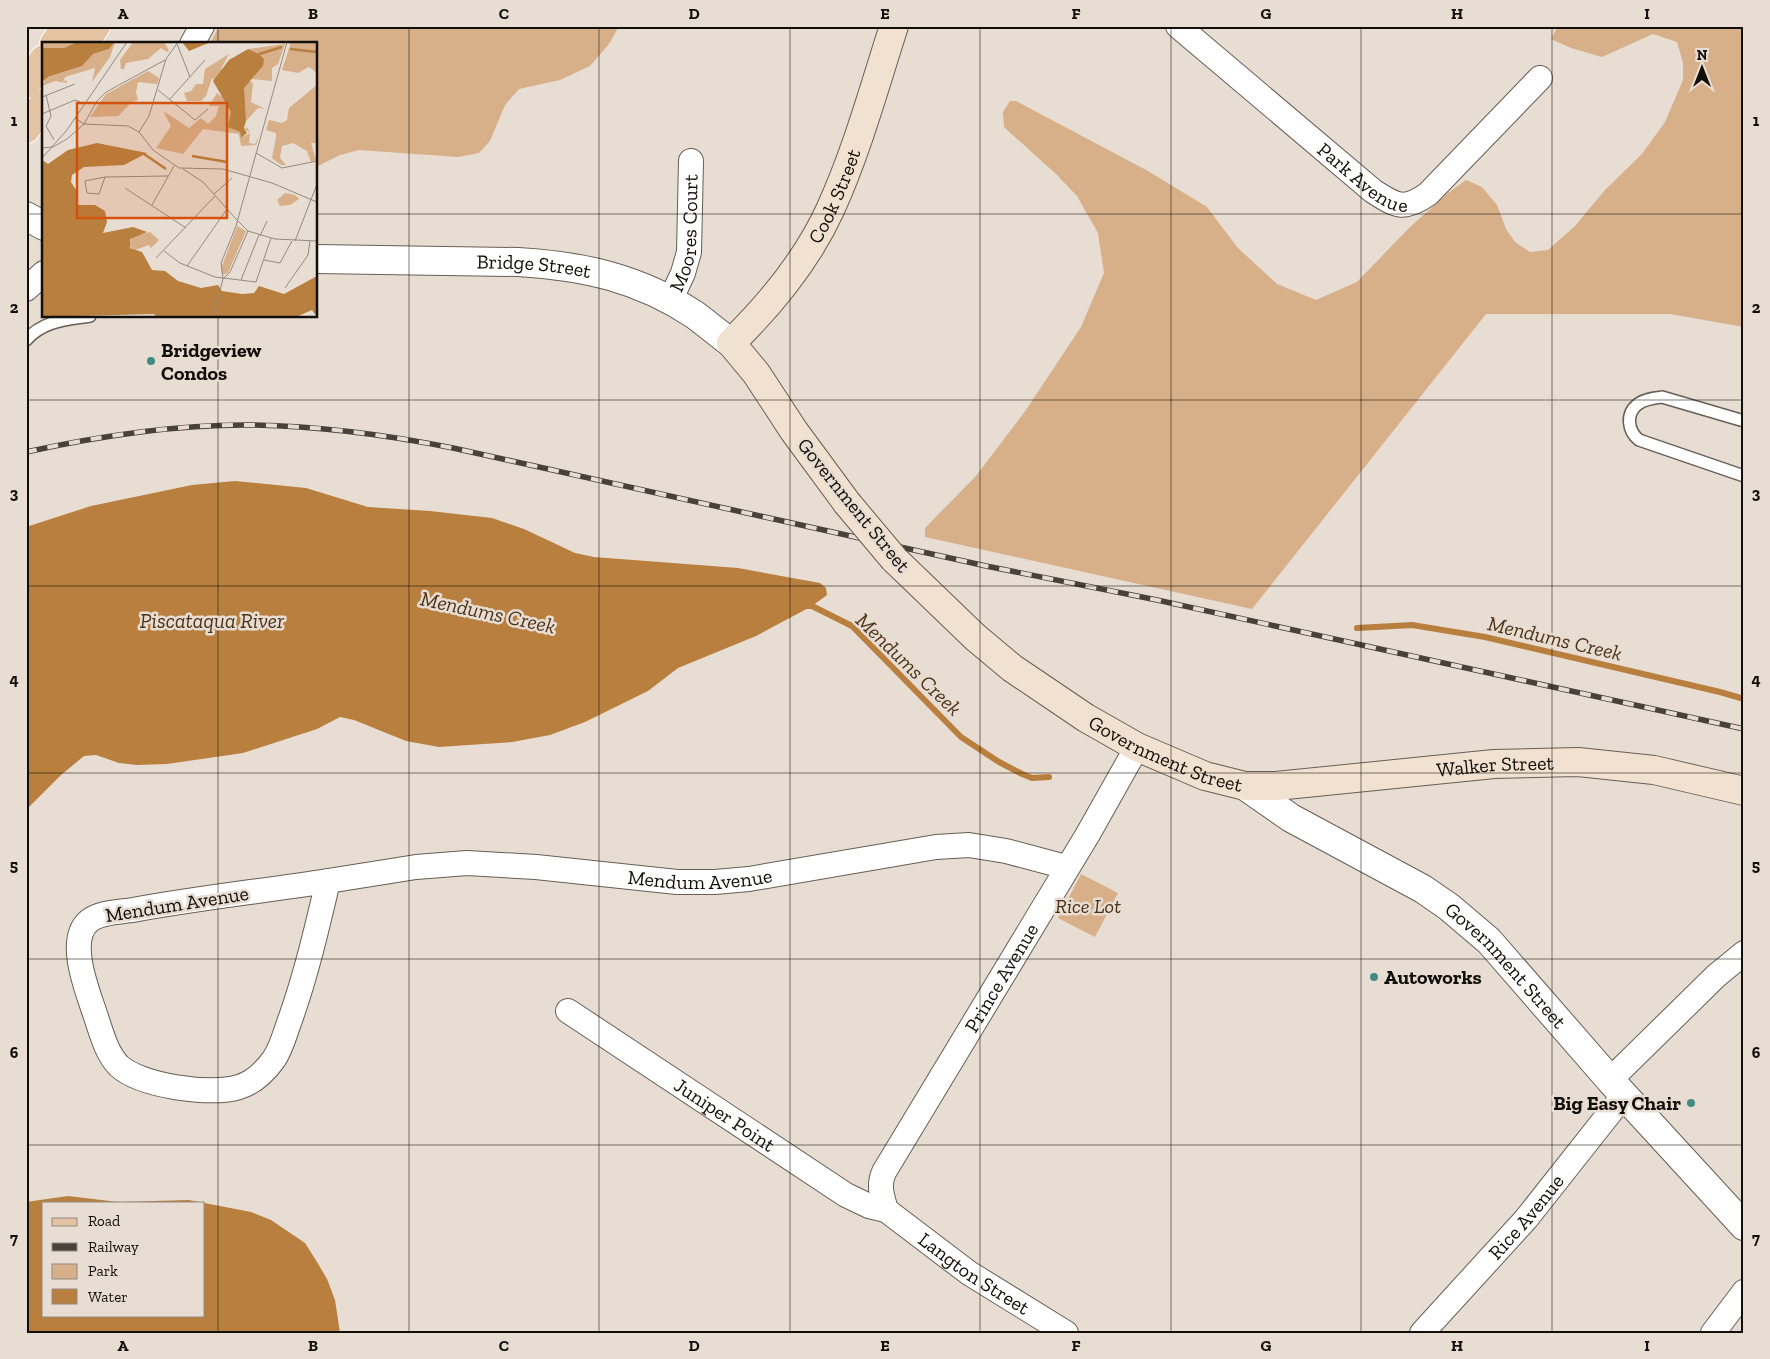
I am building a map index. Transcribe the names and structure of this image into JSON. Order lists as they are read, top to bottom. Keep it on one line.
{"streets":{"main road":["Cook Street","Government Street","Walker Street"],"street":["Park Avenue","Moores Court","Bridge Street","Mendum Avenue","Prince Avenue","Juniper Point","Rice Avenue","Langton Street"]},"crossings":[["Cook Street","Bridge Street"],["Cook Street","Government Street"],["Moores Court","Bridge Street"],["Bridge Street","Government Street"],["Government Street","Walker Street"],["Government Street","Prince Avenue"],["Government Street","Rice Avenue"],["Mendum Avenue","Prince Avenue"],["Prince Avenue","Juniper Point"],["Prince Avenue","Langton Street"],["Juniper Point","Langton Street"]],"water":["Mendums Creek","Piscataqua River"],"parks":["Rice Lot"],"places":["Bridgeview Condos","Autoworks","Big Easy Chair"],"legend":["Road","Railway","Park","Water"],"north":"top","grid":{"columns":["A","B","C","D","E","F","G","H","I"],"rows":["1","2","3","4","5","6","7"]}}
